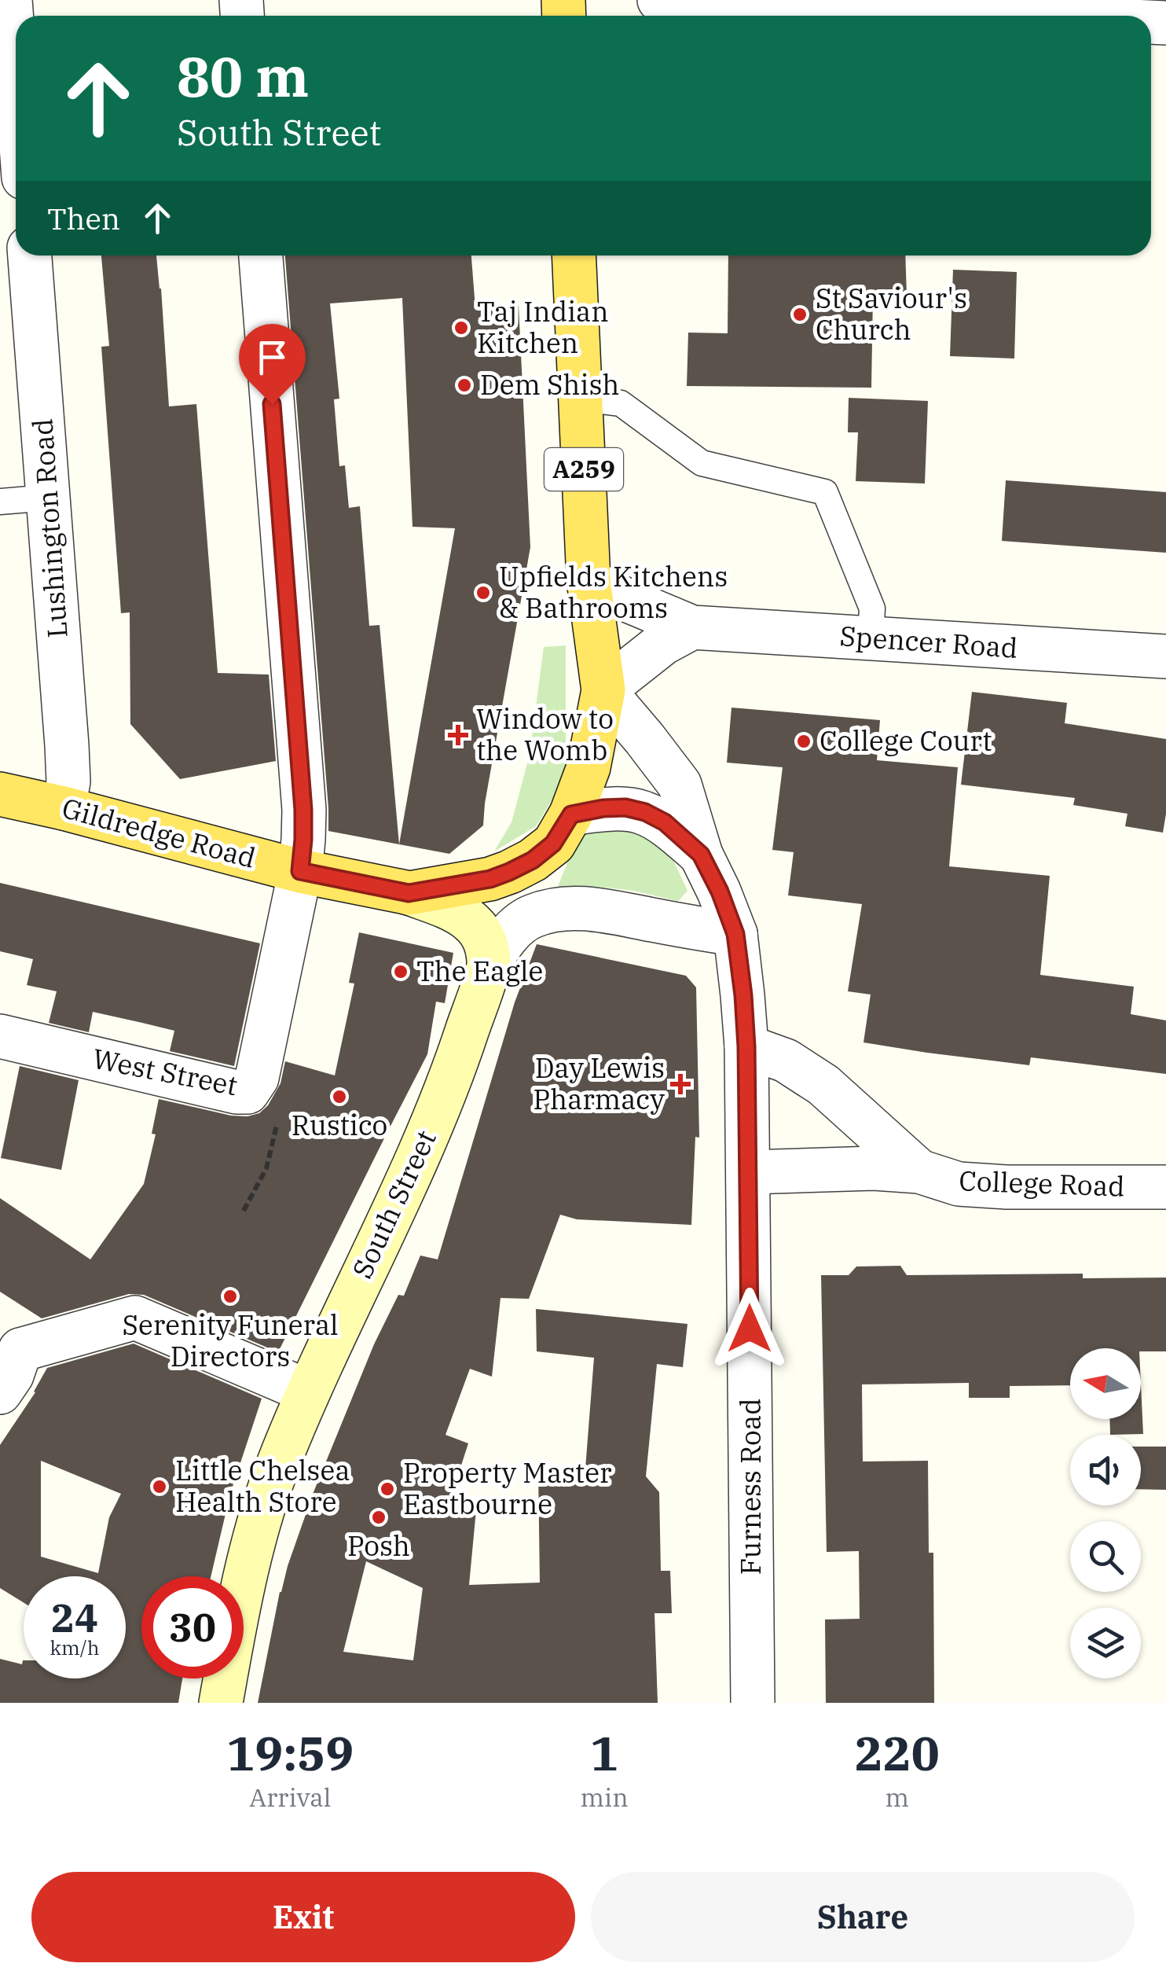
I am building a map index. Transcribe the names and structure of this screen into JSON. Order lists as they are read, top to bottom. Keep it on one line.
{"streets":{"main road":["A259","Gildredge Road"],"street":["Lushington Road","Spencer Road","West Street","College Road","South Street","Furness Road"]},"crossings":[["A259","Spencer Road"],["A259","Gildredge Road"],["Lushington Road","Gildredge Road"],["Gildredge Road","West Street"],["Gildredge Road","South Street"],["College Road","Furness Road"],["South Street","Furness Road"]],"places":{"other":["St Saviour's Church","Taj Indian Kitchen","Dem Shish","Upfields Kitchens & Bathrooms","College Court","The Eagle","Rustico","Serenity Funeral Directors","Little Chelsea Health Store","Property Master Eastbourne","Posh"],"health":["Window to the Womb","Day Lewis Pharmacy"]},"north":"left","page":{"turn":["80 m","South Street"],"then":"Then","speed":"24 km/h","limit":"30","eta":["19:59","Arrival","1","min","220","m"],"buttons":["Exit","Share"]}}
